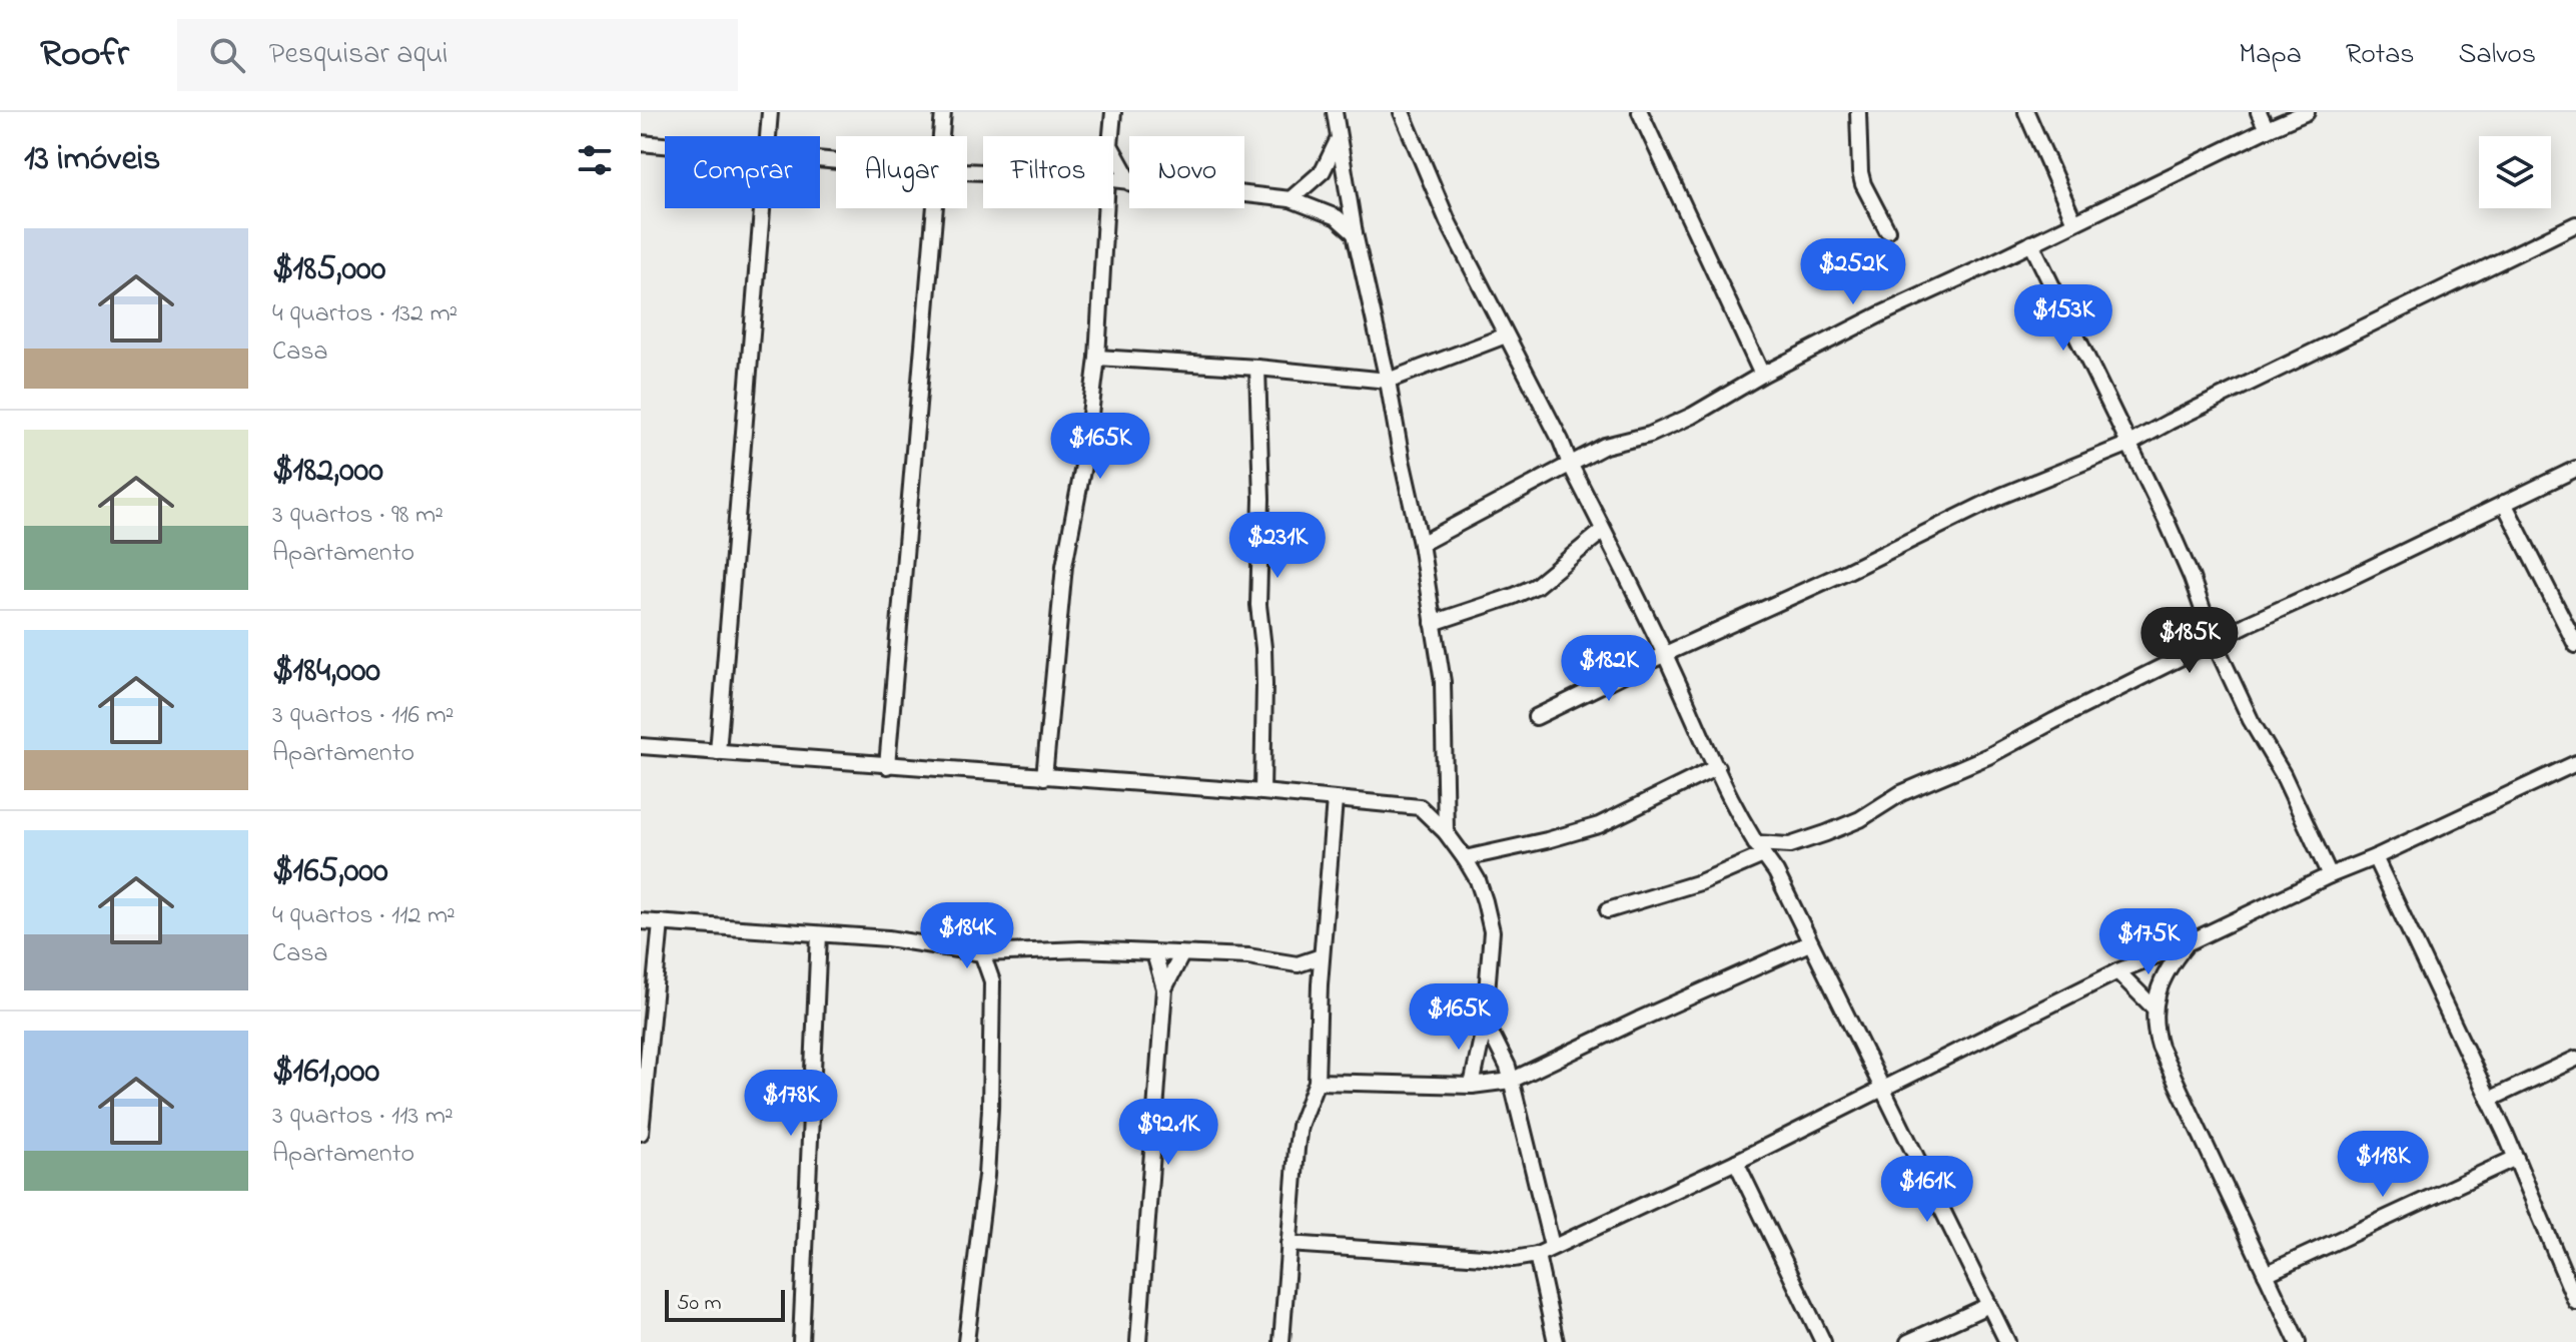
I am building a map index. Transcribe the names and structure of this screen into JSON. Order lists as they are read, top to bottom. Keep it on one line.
{"scale_bar":"50 m","page":{"header":"Roofr","search":"Pesquisar aqui","nav":["Mapa","Rotas","Salvos"],"heading":"13 imóveis","chip":["Comprar","Alugar","Filtros","Novo"],"list":[{"name":"$185,000","note":"4 quartos · 132 m² · Casa"},{"name":"$182,000","note":"3 quartos · 98 m² · Apartamento"},{"name":"$184,000","note":"3 quartos · 116 m² · Apartamento"},{"name":"$165,000","note":"4 quartos · 112 m² · Casa"},{"name":"$161,000","note":"3 quartos · 113 m² · Apartamento"}],"price":["$252K","$153K","$165K","$231K","$185K","$182K","$184K","$175K","$165K","$178K","$92.1K","$118K","$161K"],"scale":"50 m"}}
